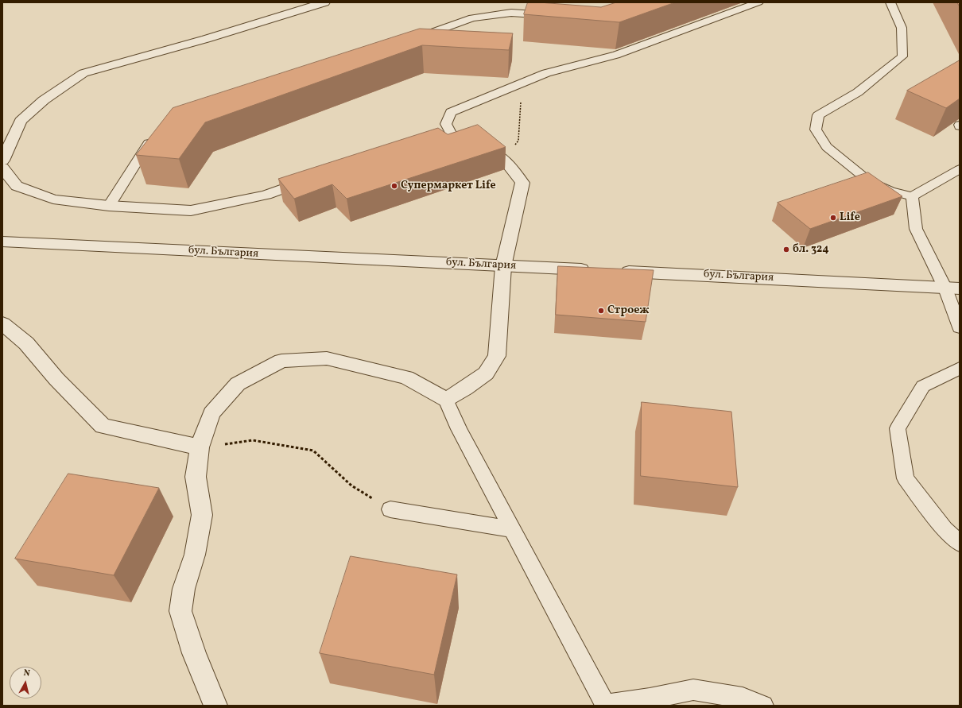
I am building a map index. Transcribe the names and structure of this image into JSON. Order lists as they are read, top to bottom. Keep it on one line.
{"streets":{"street":["бул. България"]},"places":["Супермаркет Life","Life","бл. 324","Строеж"],"north":"top"}
